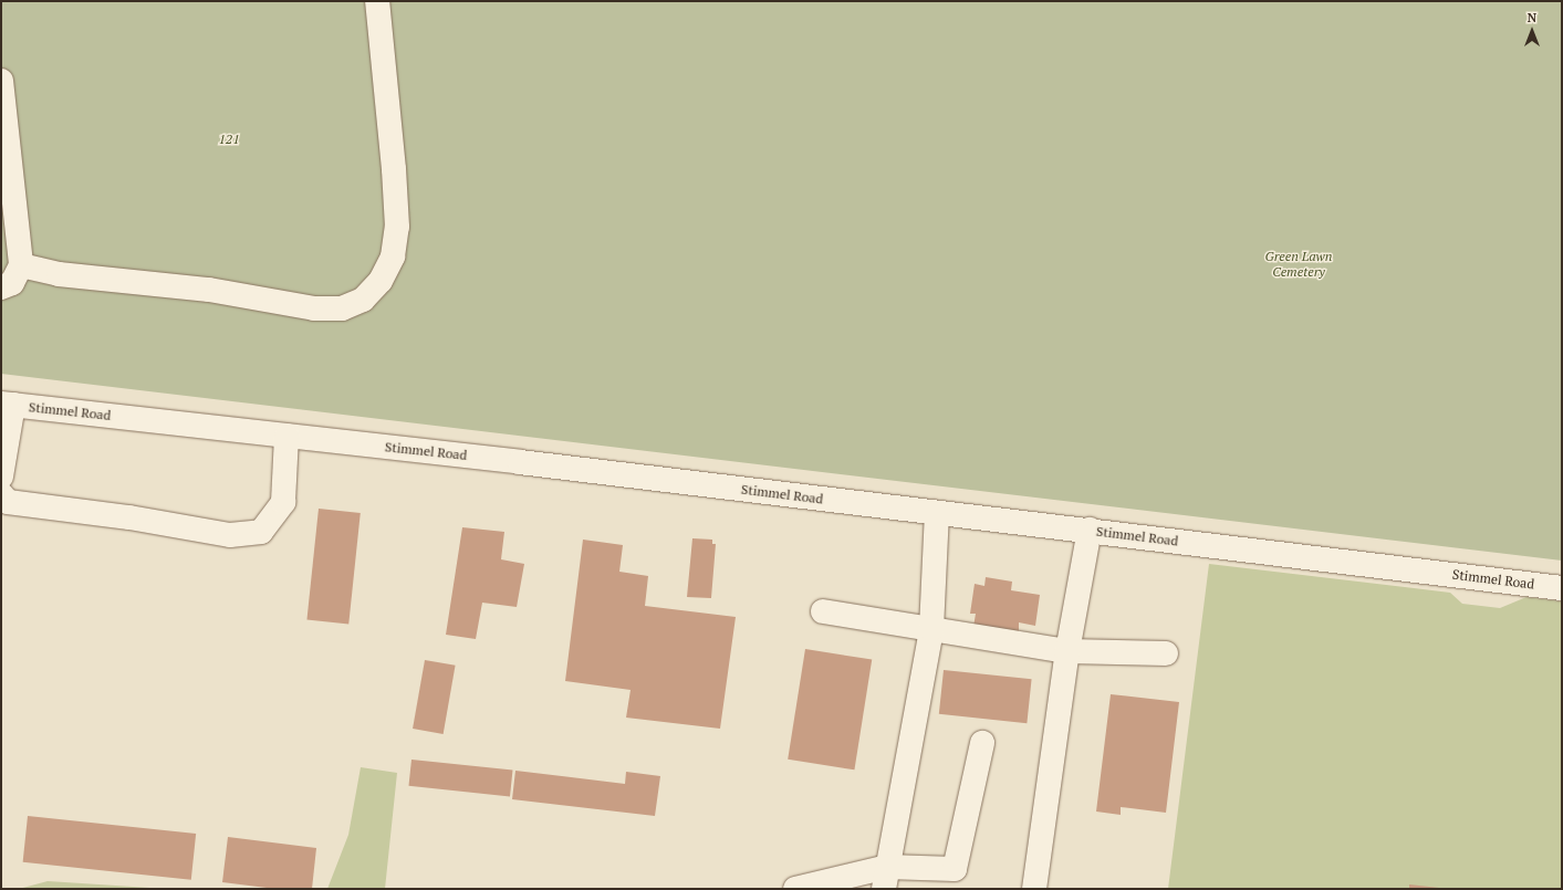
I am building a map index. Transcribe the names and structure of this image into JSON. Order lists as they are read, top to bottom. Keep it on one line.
{"streets":{"street":["Stimmel Road"]},"parks":["121","Green Lawn Cemetery"],"north":"top"}
